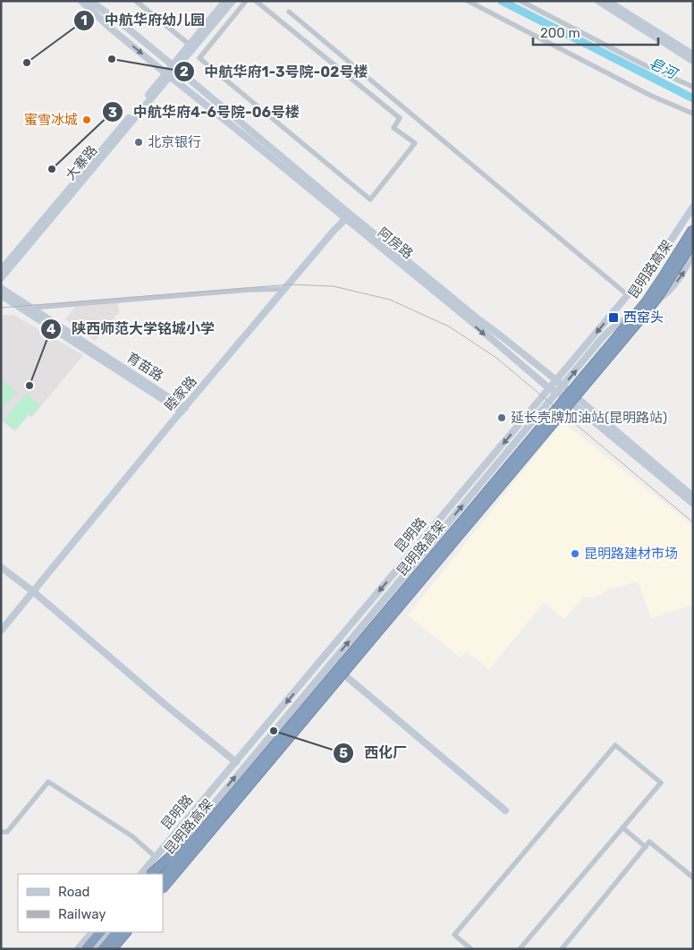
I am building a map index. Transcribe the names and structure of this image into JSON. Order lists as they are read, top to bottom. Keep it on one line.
{"streets":{"highway":["昆明路高架"],"main road":["大寨路","阿房路","育苗路","睦家路","昆明路"]},"crossings":[["大寨路","阿房路"],["阿房路","睦家路"],["阿房路","昆明路"],["育苗路","睦家路"]],"water":["皂河"],"places":{"other":["中航华府1-3号院-02号楼","中航华府幼儿园","蜜雪冰城","北京银行","中航华府4-6号院-06号楼","陕西师范大学铭城小学","延长壳牌加油站(昆明路站)","昆明路建材市场","西化厂"],"transit":["西窑头"]},"legend":["Road","Railway"],"scale_bar":"200 m"}
